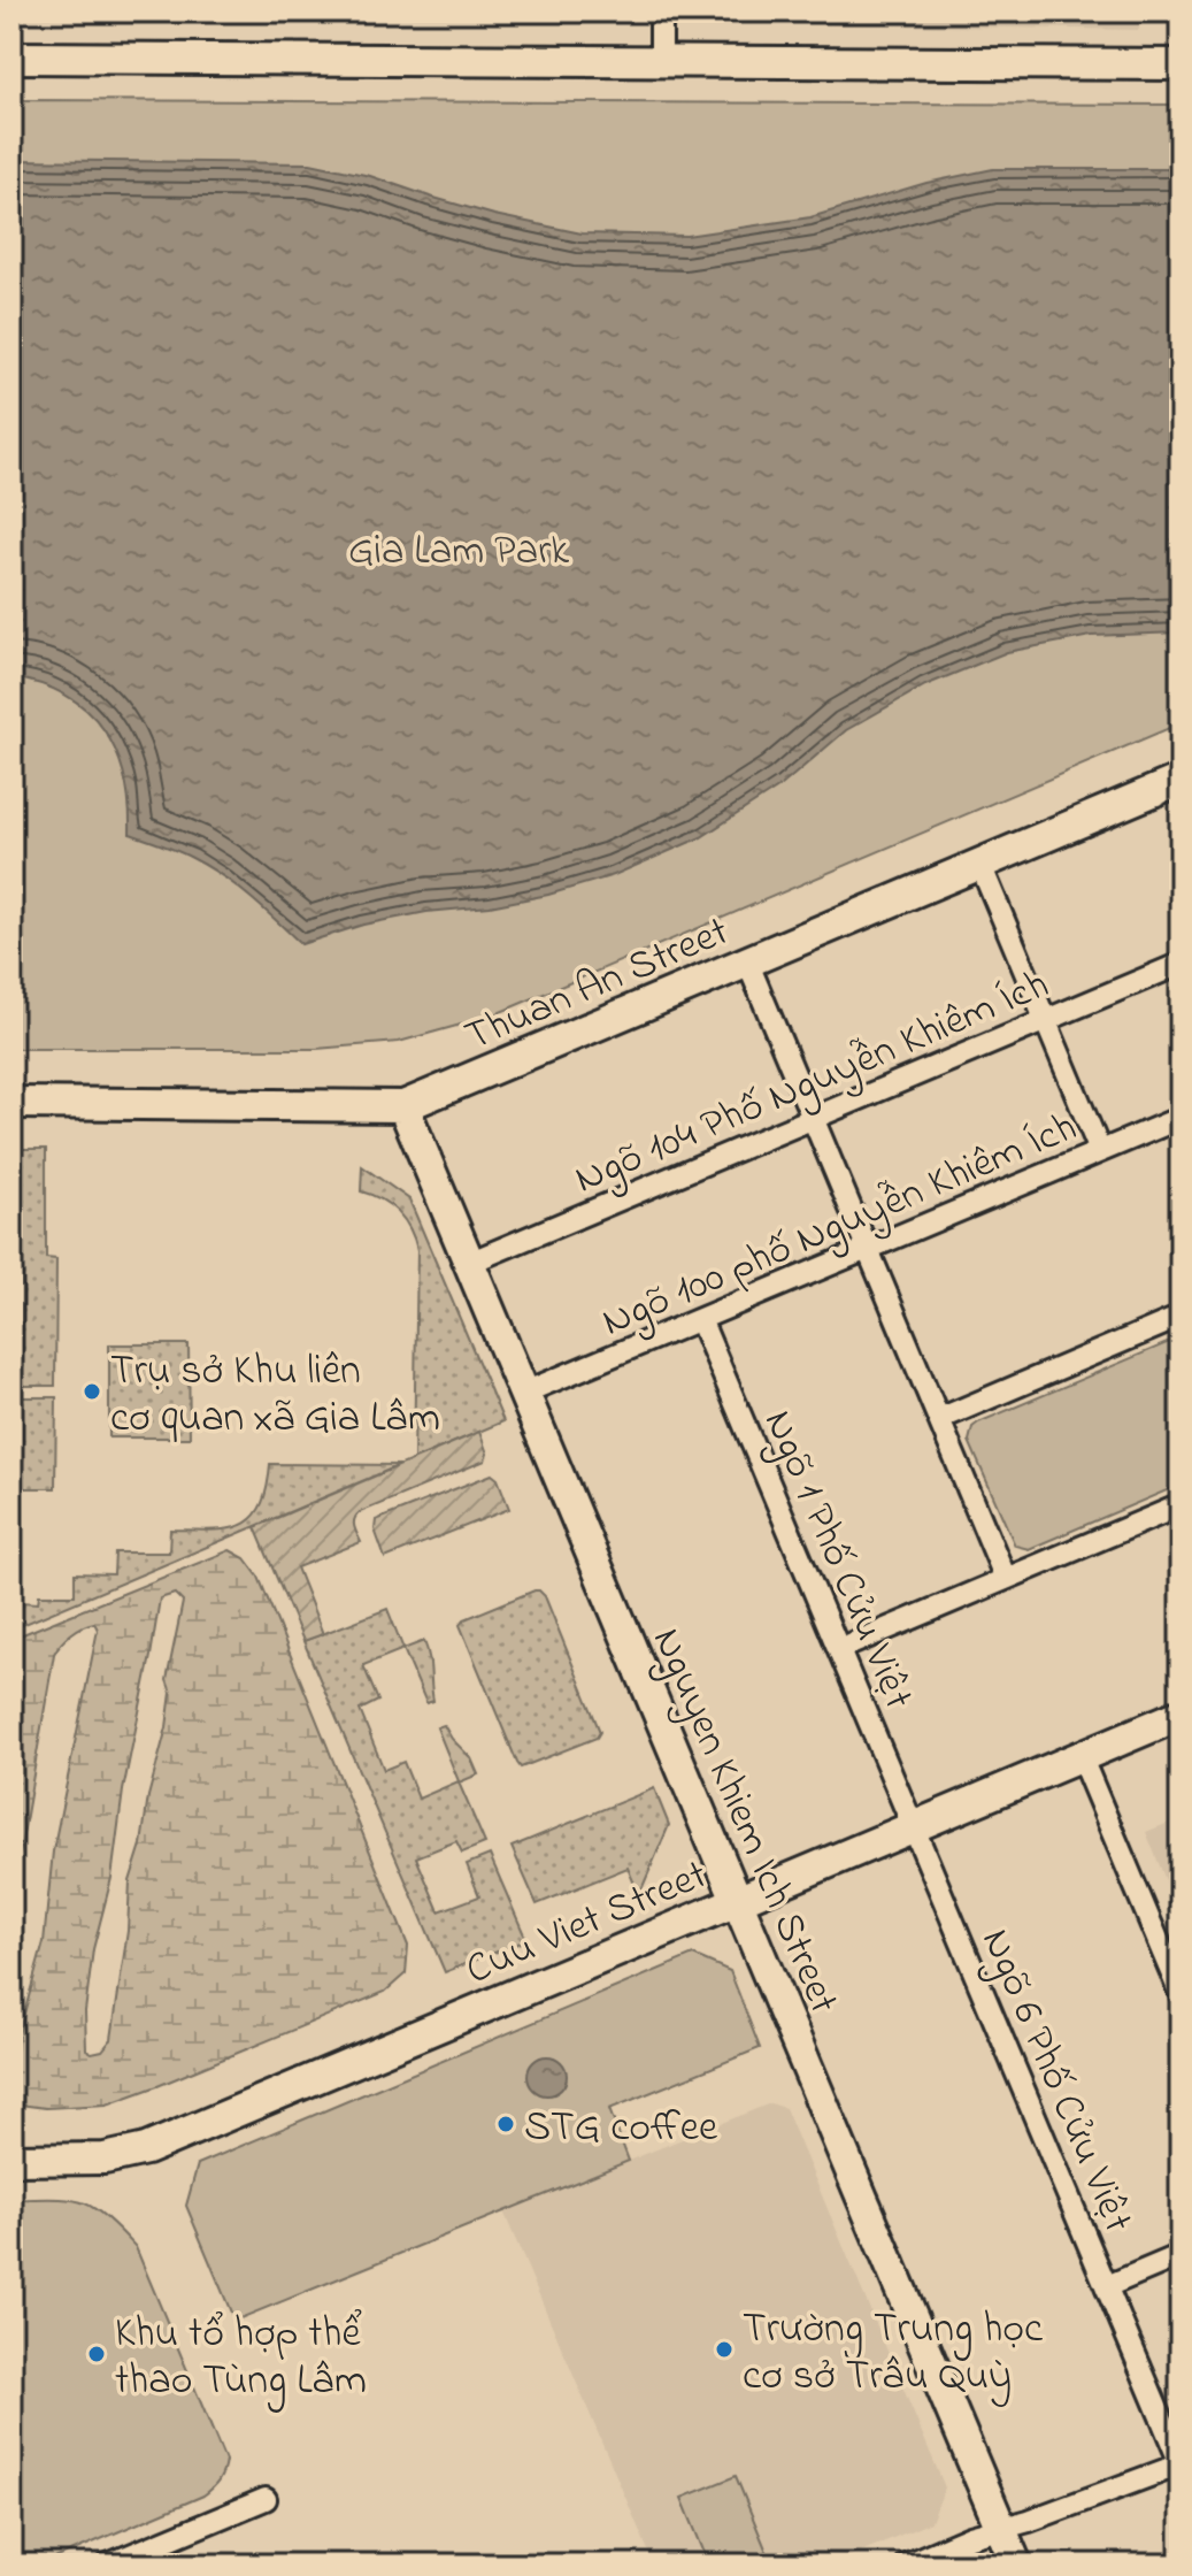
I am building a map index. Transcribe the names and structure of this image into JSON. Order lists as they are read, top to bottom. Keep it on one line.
{"streets":{"street":["Thuan An Street","Ngõ 104 Phố Nguyễn Khiêm Ích","Ngõ 100 phố Nguyễn Khiêm Ích","Ngõ 1 Phố Cửu Việt","Nguyen Khiem Ich Street","Cuu Viet Street","Ngõ 6 Phố Cửu Việt"]},"crossings":[["Thuan An Street","Nguyen Khiem Ich Street"],["Ngõ 104 Phố Nguyễn Khiêm Ích","Nguyen Khiem Ich Street"],["Ngõ 100 phố Nguyễn Khiêm Ích","Ngõ 1 Phố Cửu Việt"],["Ngõ 100 phố Nguyễn Khiêm Ích","Nguyen Khiem Ich Street"],["Ngõ 1 Phố Cửu Việt","Cuu Viet Street"],["Ngõ 1 Phố Cửu Việt","Ngõ 6 Phố Cửu Việt"],["Nguyen Khiem Ich Street","Cuu Viet Street"],["Cuu Viet Street","Ngõ 6 Phố Cửu Việt"]],"parks":["Gia Lam Park"],"places":["Trụ sở Khu liên cơ quan xã Gia Lâm","STG coffee","Trường Trung học cơ sở Trâu Quỳ","Khu tổ hợp thể thao Tùng Lâm"]}
